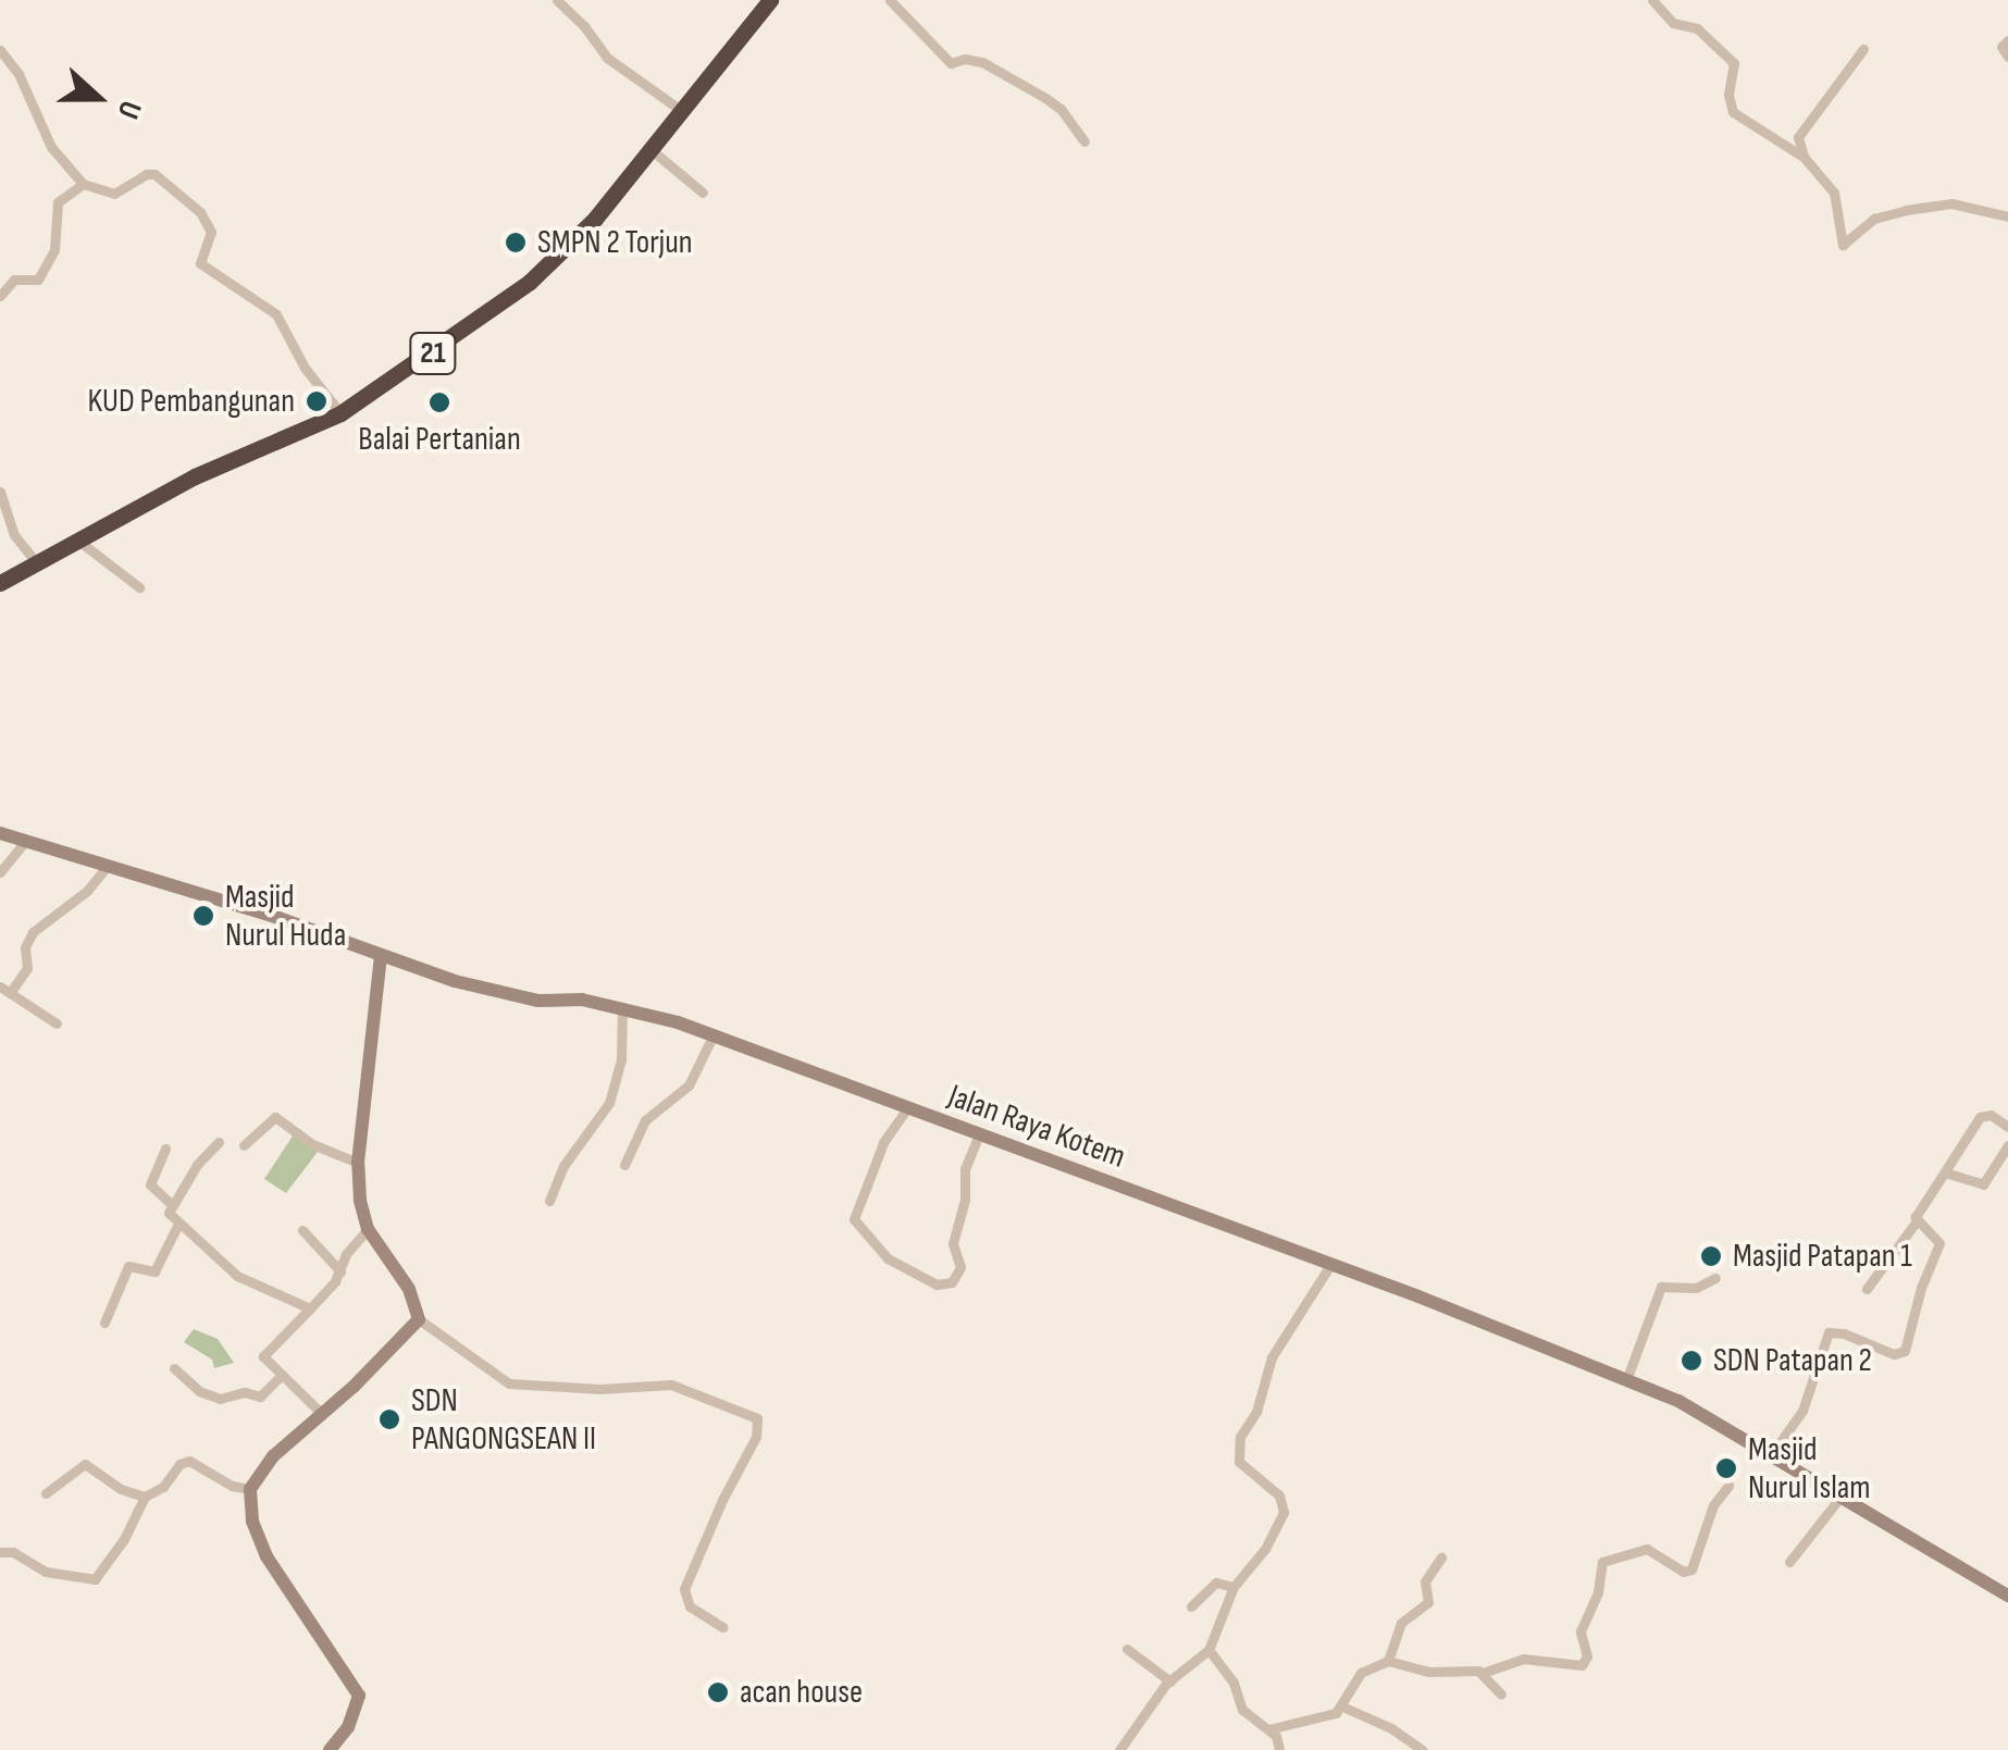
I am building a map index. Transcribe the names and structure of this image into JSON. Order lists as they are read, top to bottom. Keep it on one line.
{"streets":{"highway":["21"],"street":["Jalan Raya Kotem"]},"places":["SMPN 2 Torjun","KUD Pembangunan","Balai Pertanian","Masjid Nurul Huda","Masjid Patapan 1","SDN Patapan 2","SDN PANGONGSEAN II","Masjid Nurul Islam","acan house"],"north":"right"}
